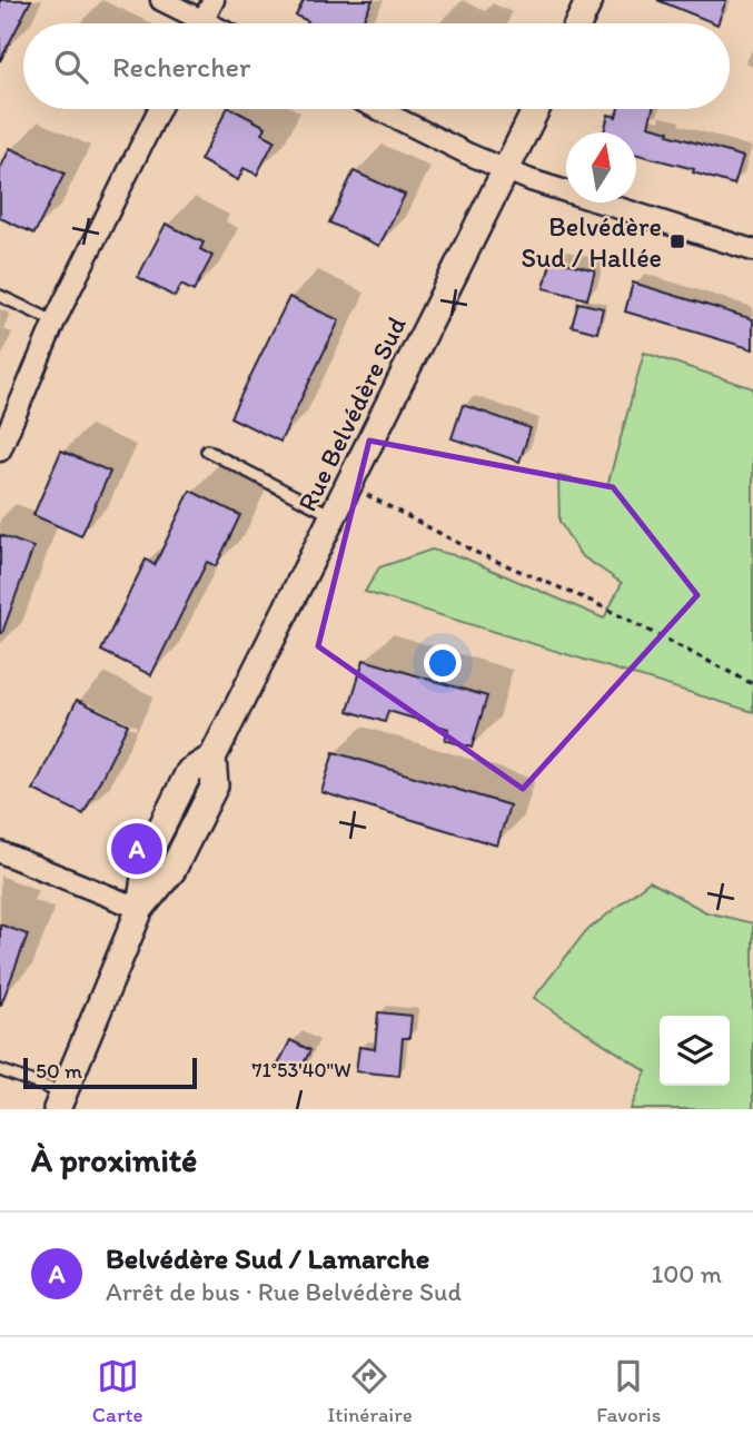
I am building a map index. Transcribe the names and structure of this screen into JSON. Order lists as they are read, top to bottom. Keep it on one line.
{"streets":{"street":["Rue Belvédère Sud"]},"places":{"transit":["Belvédère Sud / Hallée"]},"scale_bar":"50 m","north":"top","page":{"search":"Rechercher","pins":"A","scale":"50 m","heading":"À proximité","list":[{"mark":"A","name":"Belvédère Sud / Lamarche","note":"Arrêt de bus · Rue Belvédère Sud","value":"100 m"}],"nav":["Carte","Itinéraire","Favoris"]},"coordinates":["71°53'40\"W"]}
